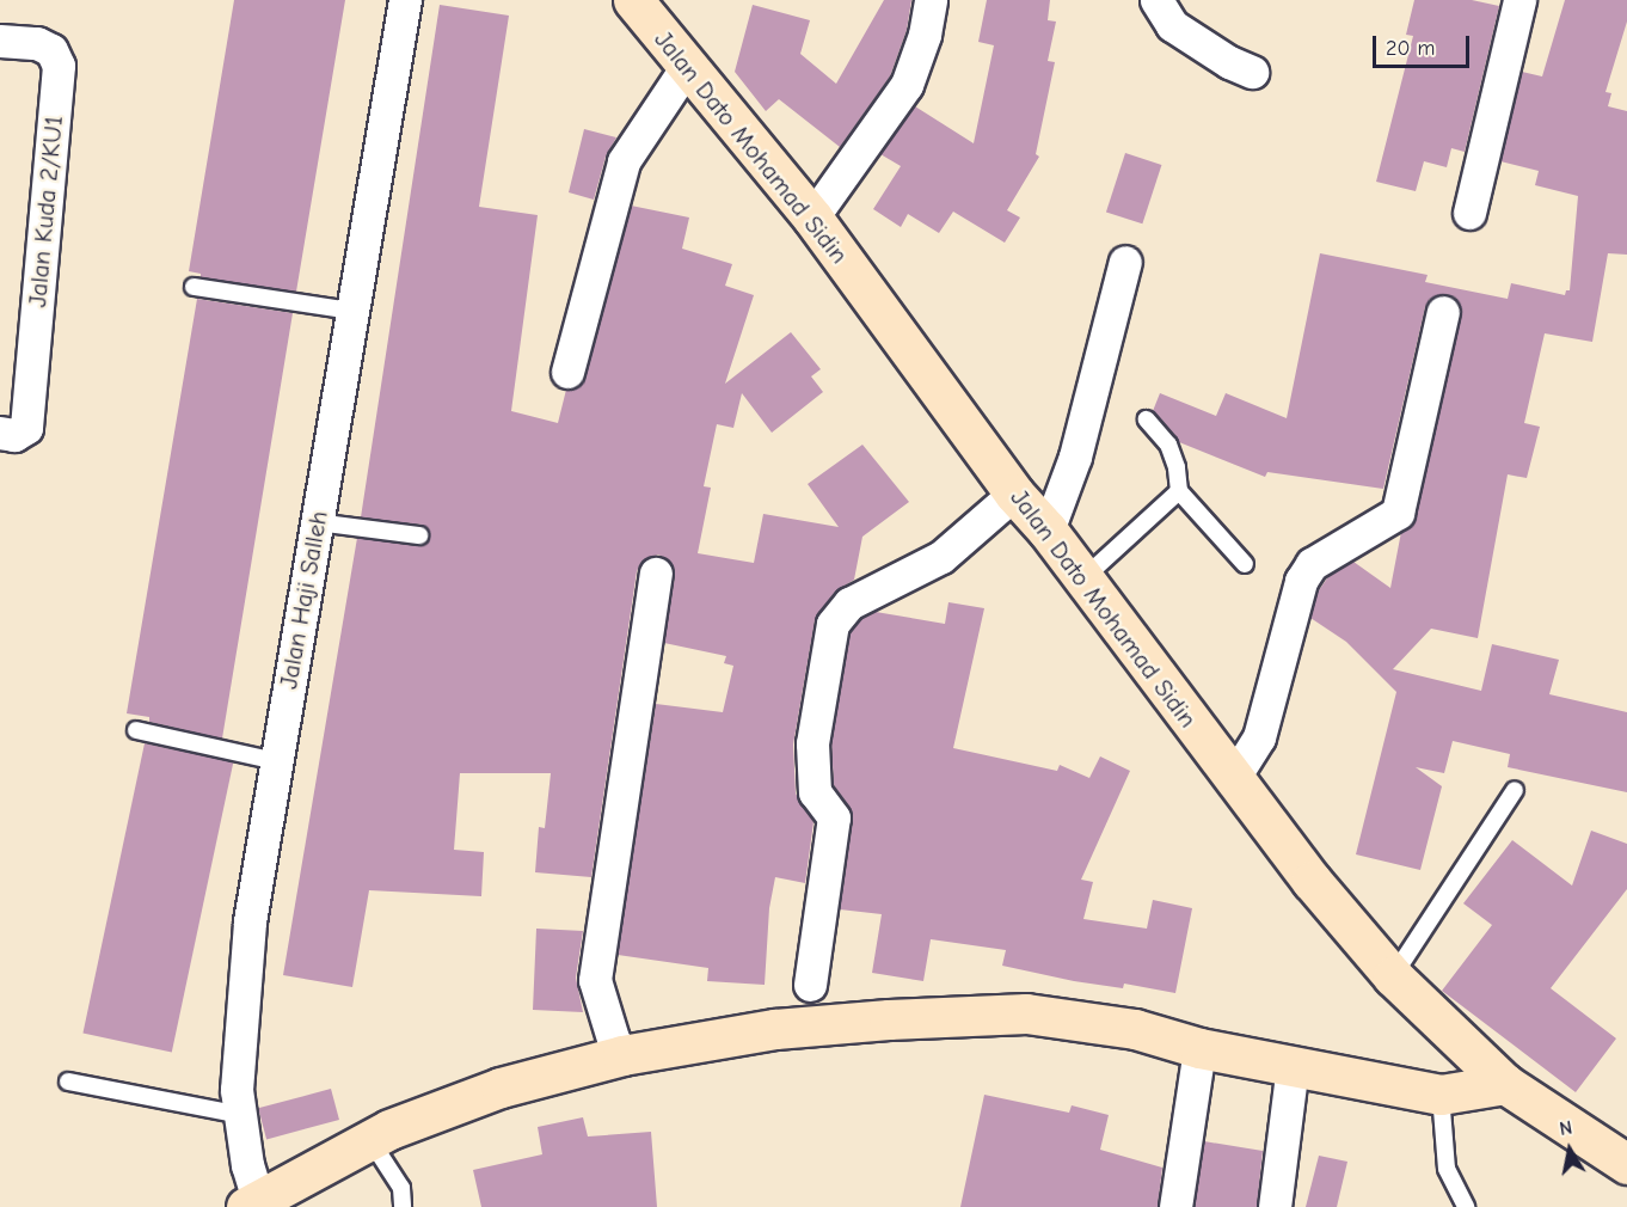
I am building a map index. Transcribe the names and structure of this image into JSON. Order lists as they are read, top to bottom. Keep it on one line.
{"streets":{"main road":["Jalan Dato Mohamad Sidin"],"street":["Jalan Kuda 2/KU1","Jalan Haji Salleh"]},"scale_bar":"20 m","north":"top"}
